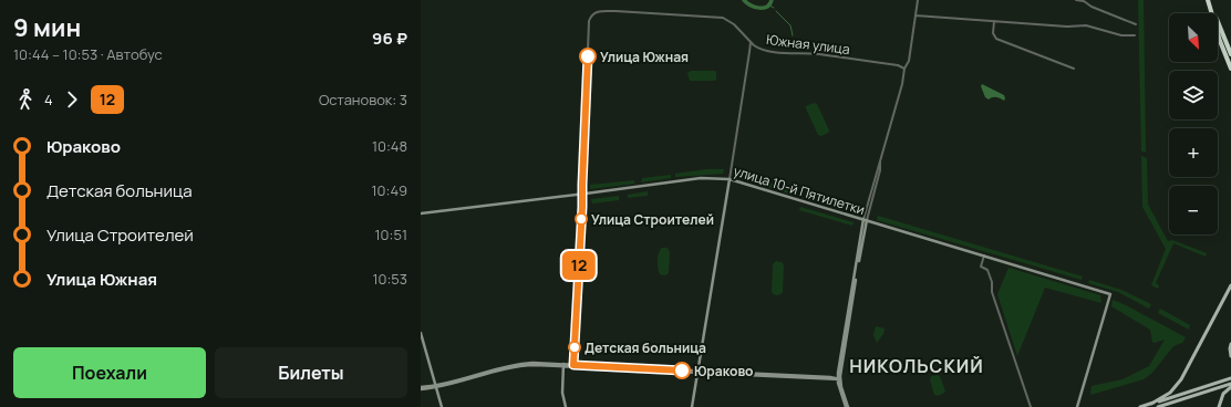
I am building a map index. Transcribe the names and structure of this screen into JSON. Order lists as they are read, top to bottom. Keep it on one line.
{"streets":{"main road":["улица 10-й Пятилетки"],"street":["Южная улица"]},"crossings":[["Южная улица","улица 10-й Пятилетки"]],"districts":["НИКОЛЬСКИЙ"],"places":["Улица Южная","Улица Строителей","Детская больница","Юраково"],"lines":["bus line 12"],"north":"bottom right","page":{"heading":["9 мин","10:44 – 10:53 · Автобус","96 ₽"],"on_map":"12","map_buttons":["+","−"],"legs":["4","12","Остановок: 3"],"list":[{"name":"Юраково","value":"10:48"},{"name":"Детская больница","value":"10:49"},{"name":"Улица Строителей","value":"10:51"},{"name":"Улица Южная","value":"10:53"}],"buttons":["Поехали","Билеты"]}}
